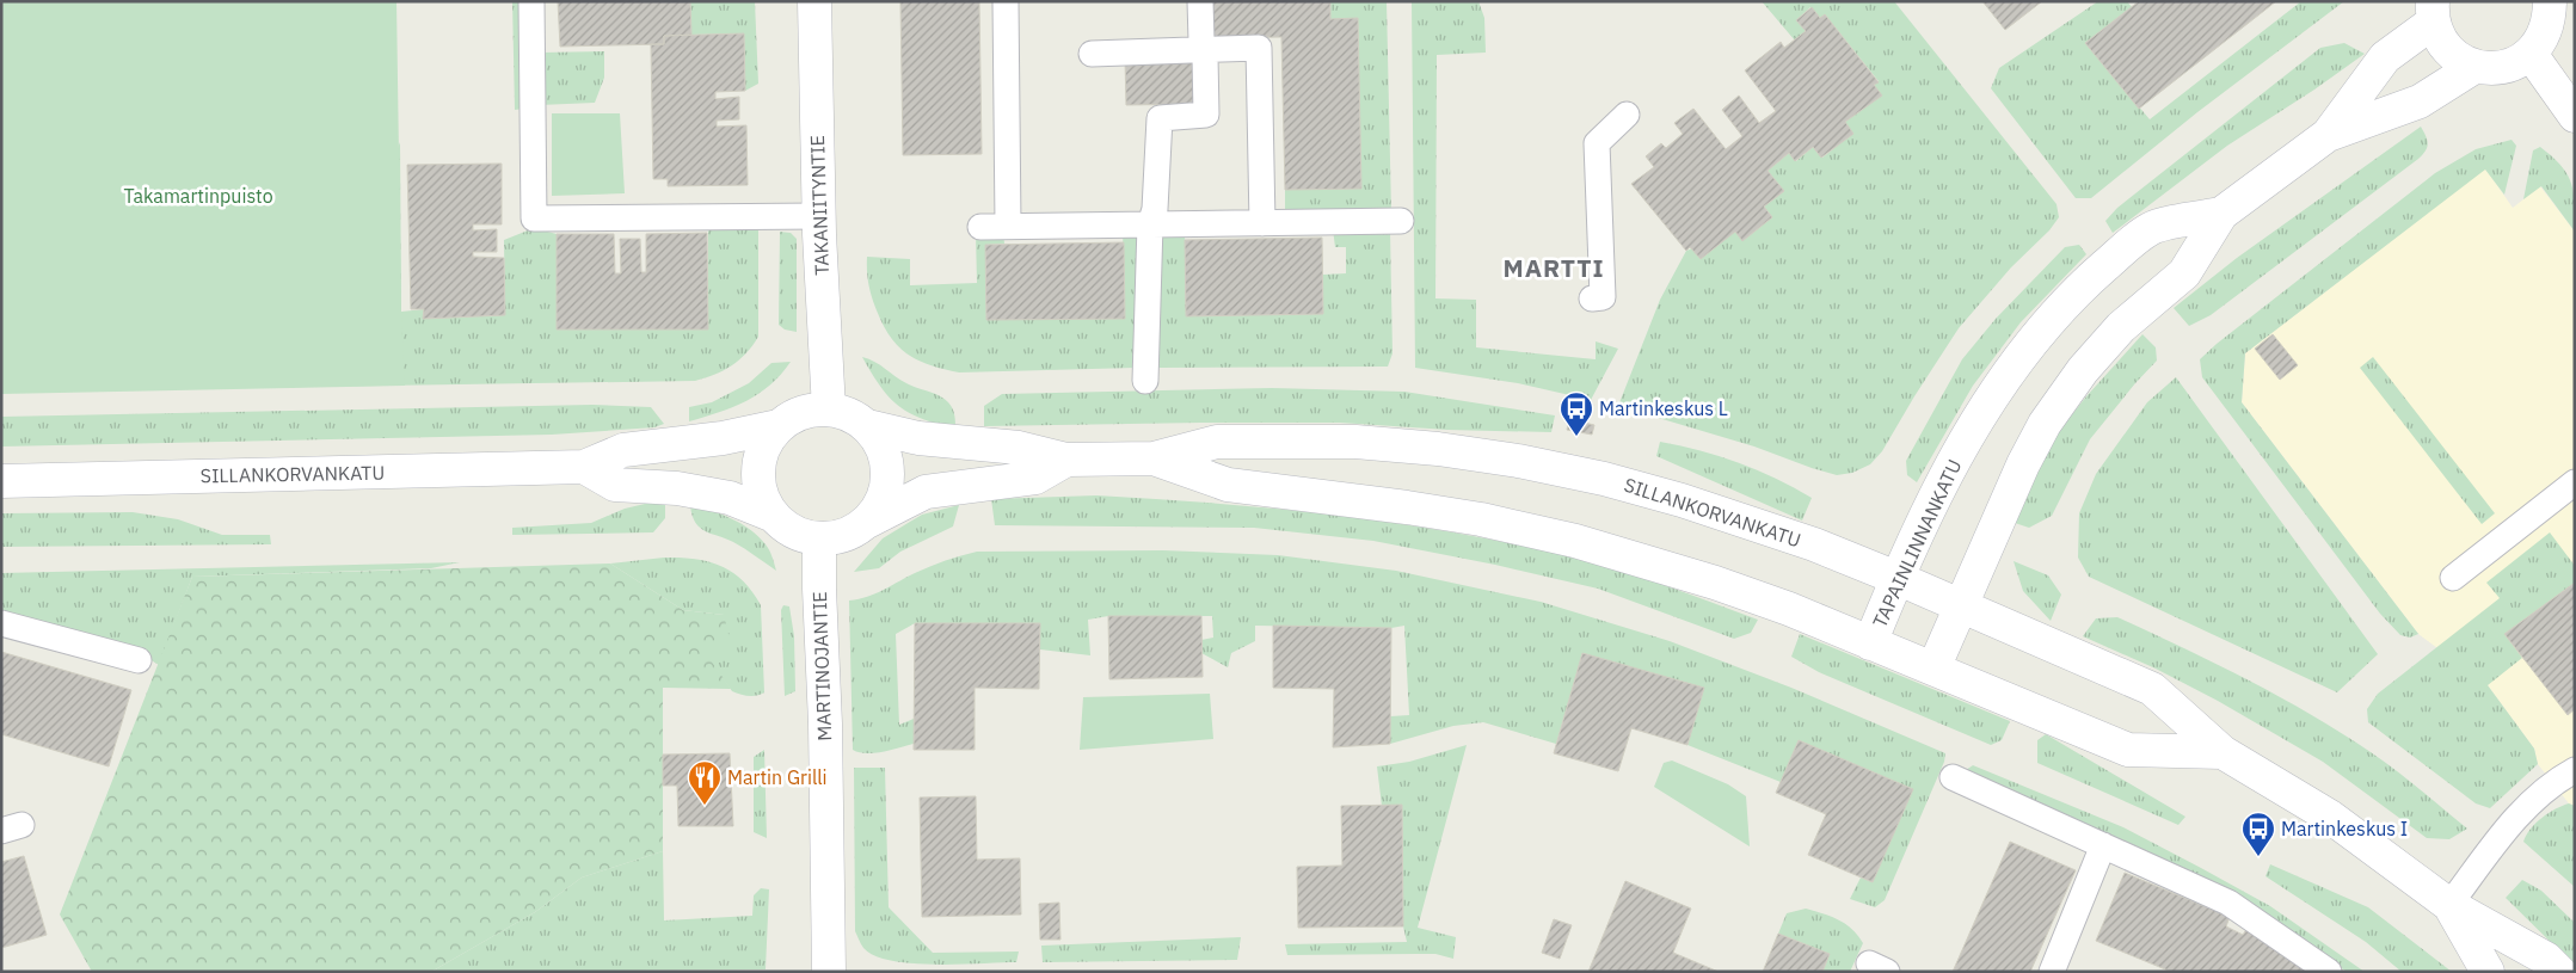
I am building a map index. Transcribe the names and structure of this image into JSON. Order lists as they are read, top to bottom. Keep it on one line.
{"streets":{"main road":["TAKANIITYNTIE","SILLANKORVANKATU","TAPAINLINNANKATU","MARTINOJANTIE"]},"crossings":[["TAKANIITYNTIE","SILLANKORVANKATU"],["TAKANIITYNTIE","MARTINOJANTIE"],["SILLANKORVANKATU","TAPAINLINNANKATU"],["SILLANKORVANKATU","MARTINOJANTIE"]],"districts":["MARTTI"],"parks":["Takamartinpuisto"],"places":{"bus stop":["Martinkeskus L","Martinkeskus I"],"restaurant":["Martin Grilli"]}}
